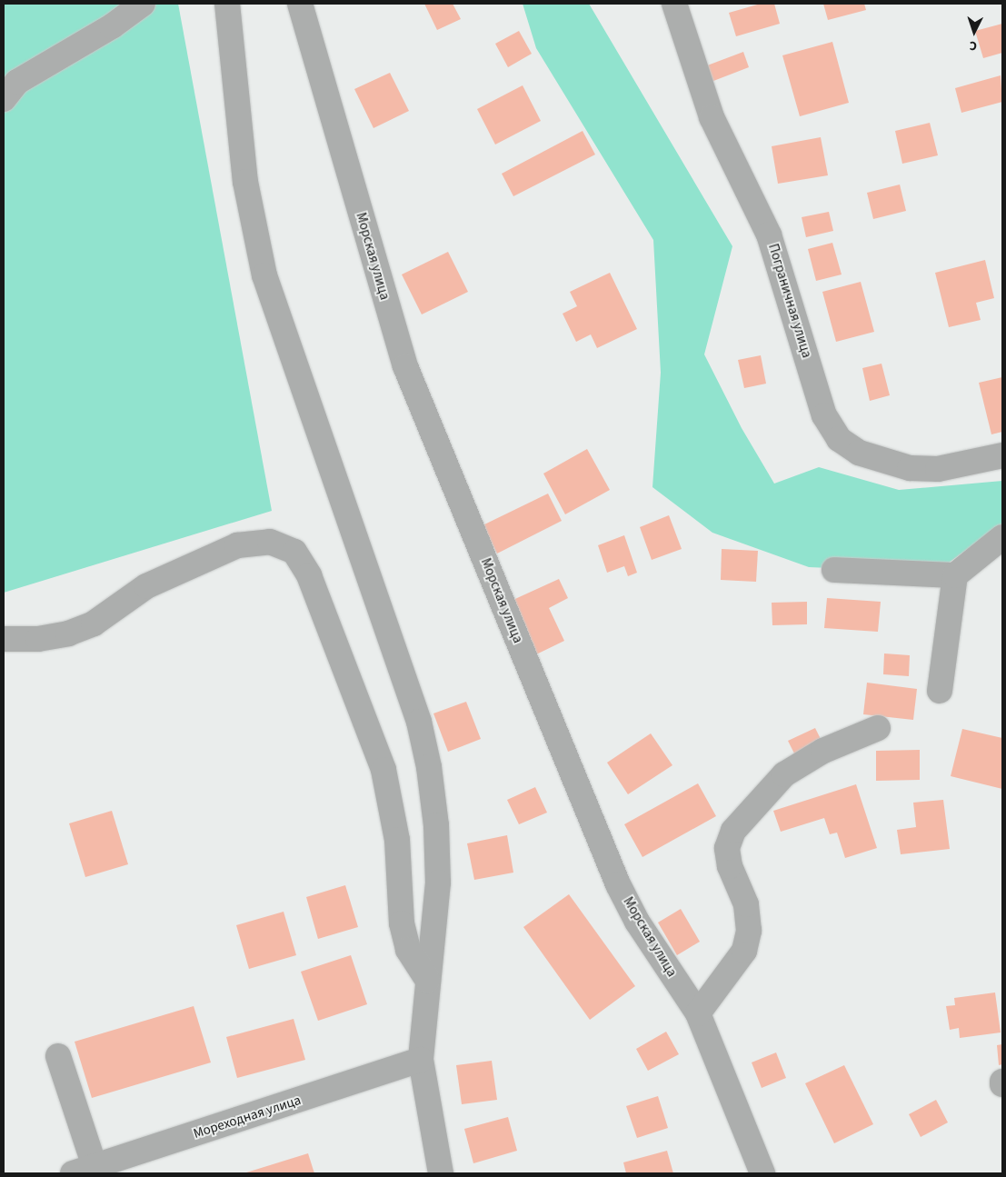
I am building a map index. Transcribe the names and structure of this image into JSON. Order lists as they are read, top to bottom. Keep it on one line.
{"streets":{"street":["Морская улица","Пограничная улица","Мореходная улица"]},"north":"bottom"}
